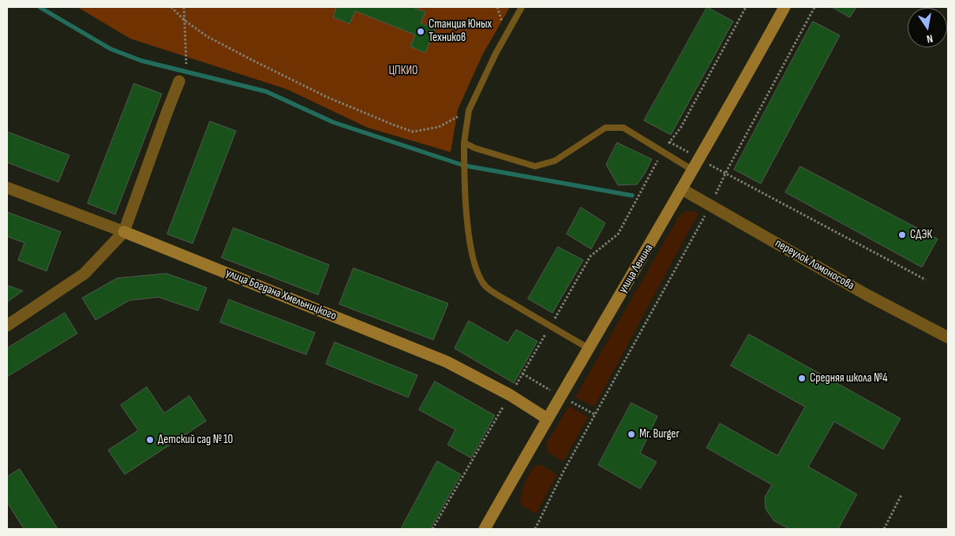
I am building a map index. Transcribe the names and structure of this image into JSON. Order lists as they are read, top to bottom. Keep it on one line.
{"streets":{"street":["переулок Ломоносова","улица Ленина","улица Богдана Хмельницкого"]},"crossings":[["переулок Ломоносова","улица Ленина"],["улица Ленина","улица Богдана Хмельницкого"]],"parks":["ЦПКИО"],"places":["Станция Юных Техников","СДЭК","Средняя школа №4","Mr. Burger","Детский сад № 10"],"north":"bottom"}
